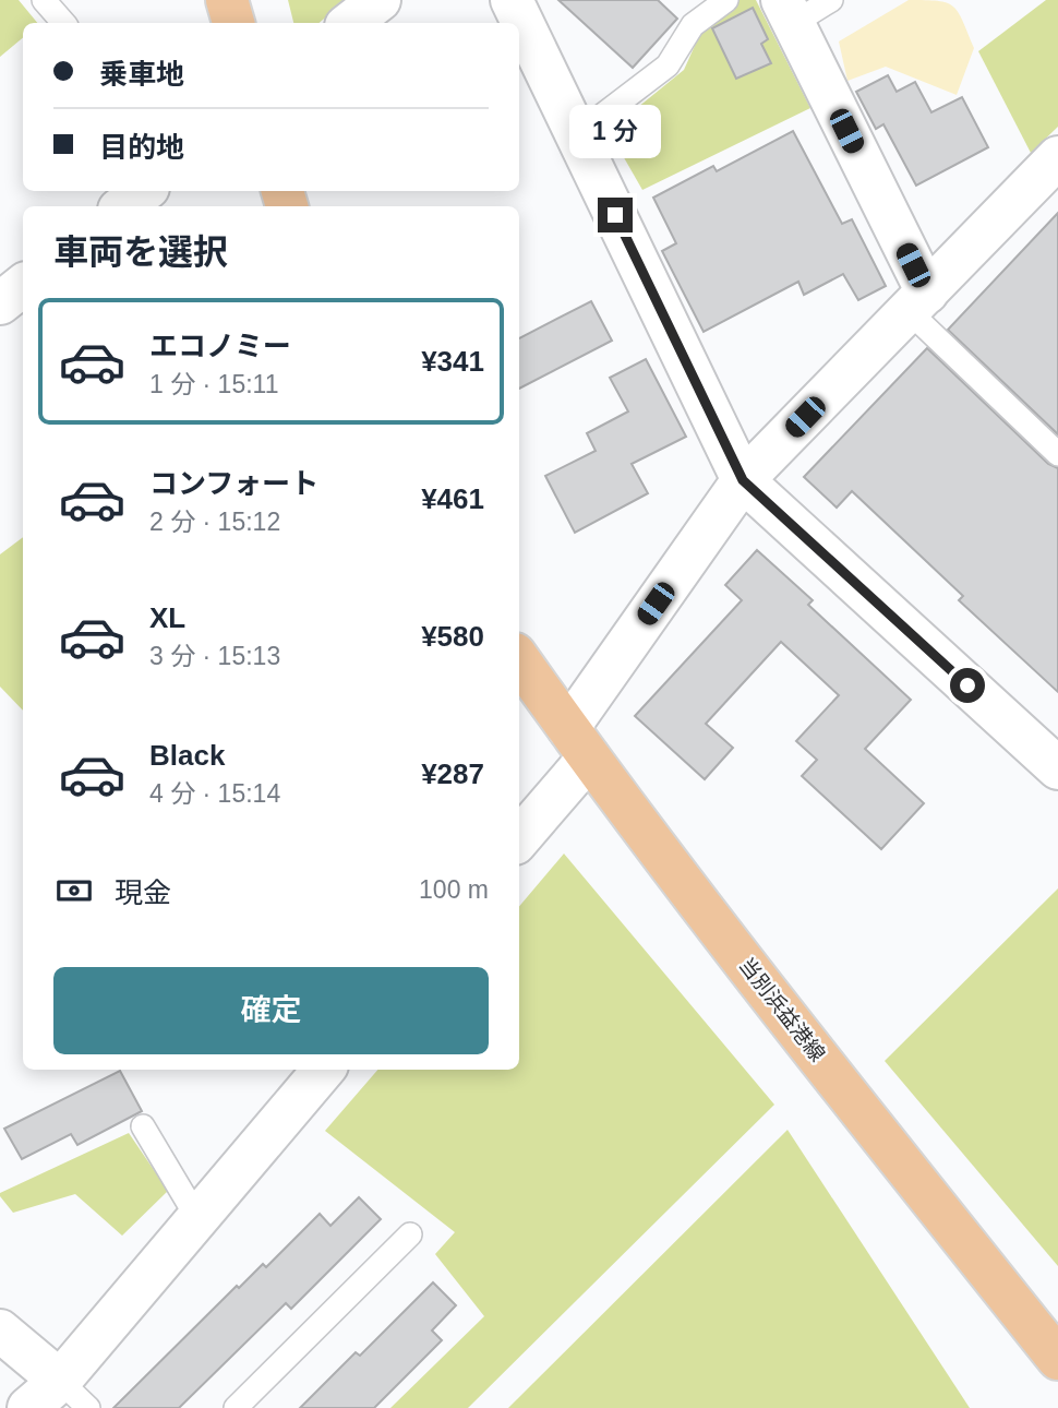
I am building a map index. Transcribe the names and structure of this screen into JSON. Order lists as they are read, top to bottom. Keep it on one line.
{"streets":{"main road":["当別浜益港線"]},"page":{"banner":["乗車地","目的地"],"bubble":"1 分","heading":"車両を選択","list":[{"name":"エコノミー","note":"1 分 · 15:11","value":"¥341"},{"name":"コンフォート","note":"2 分 · 15:12","value":"¥461"},{"name":"XL","note":"3 分 · 15:13","value":"¥580"},{"name":"Black","note":"4 分 · 15:14","value":"¥287"}],"pay":["現金","100 m"],"buttons":"確定"}}
